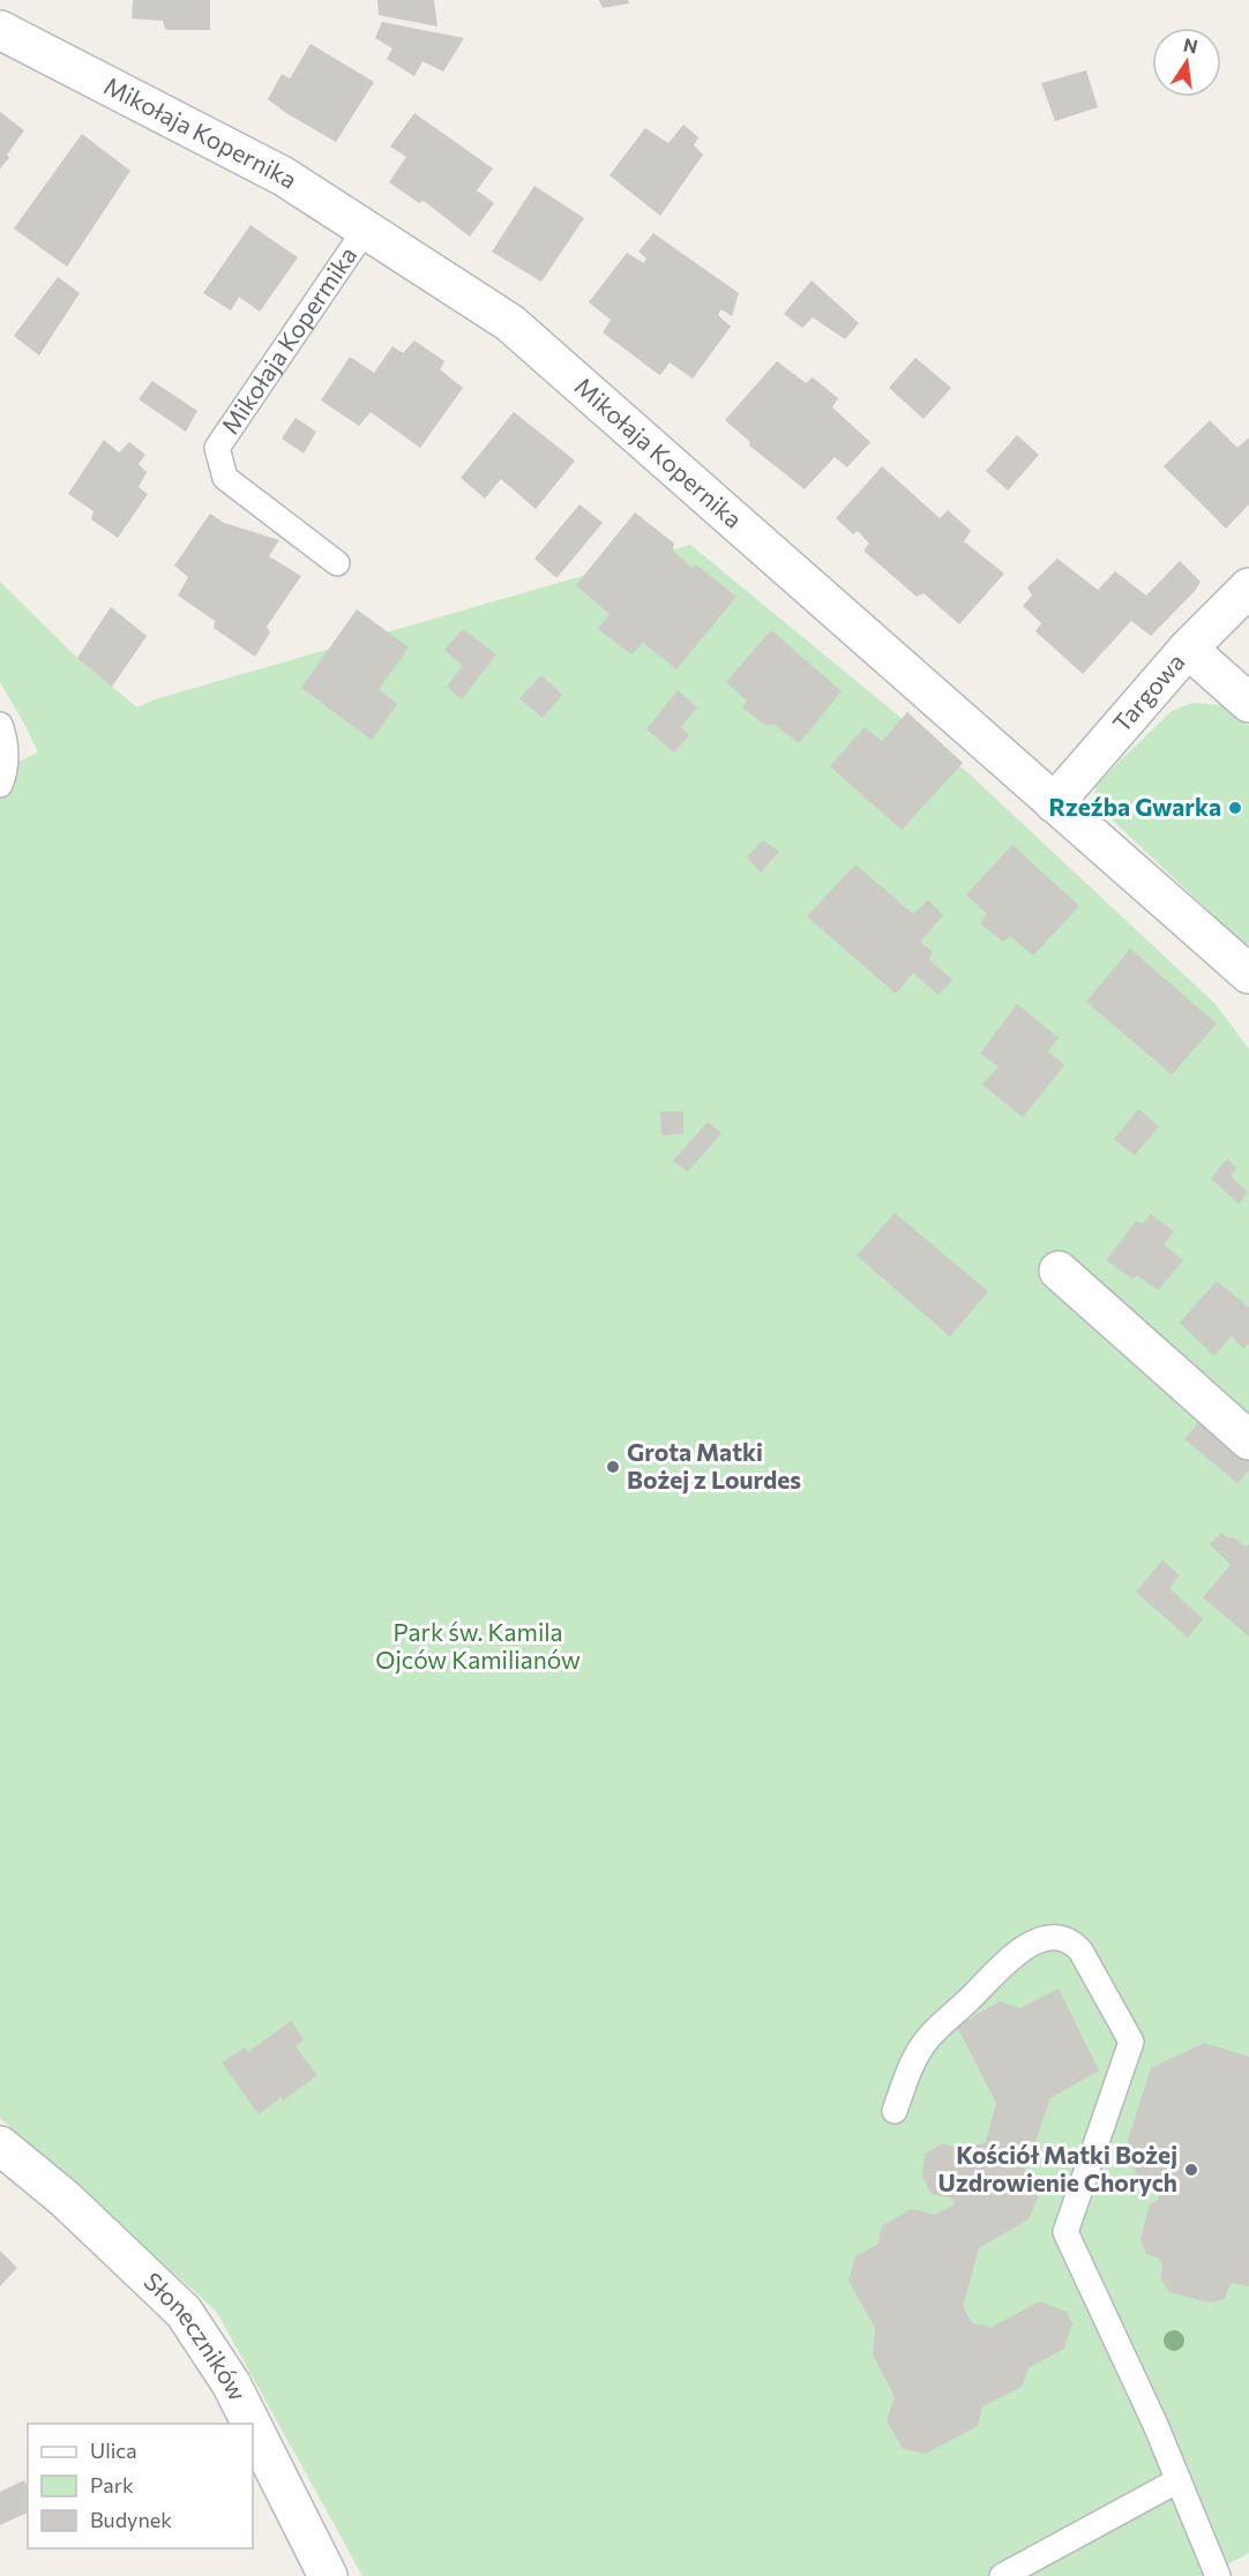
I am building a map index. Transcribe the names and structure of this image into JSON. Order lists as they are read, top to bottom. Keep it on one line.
{"streets":{"street":["Mikołaja Kopernika","Targowa","Słoneczników"],"lane":["Mikołaja Kopermika"]},"crossings":[["Mikołaja Kopernika","Mikołaja Kopermika"],["Mikołaja Kopernika","Targowa"]],"parks":["Park św. Kamila Ojców Kamilianów"],"places":["Rzeźba Gwarka","Grota Matki Bożej z Lourdes","Kościół Matki Bożej Uzdrowienie Chorych"],"legend":["Ulica","Park","Budynek"],"north":"top"}
